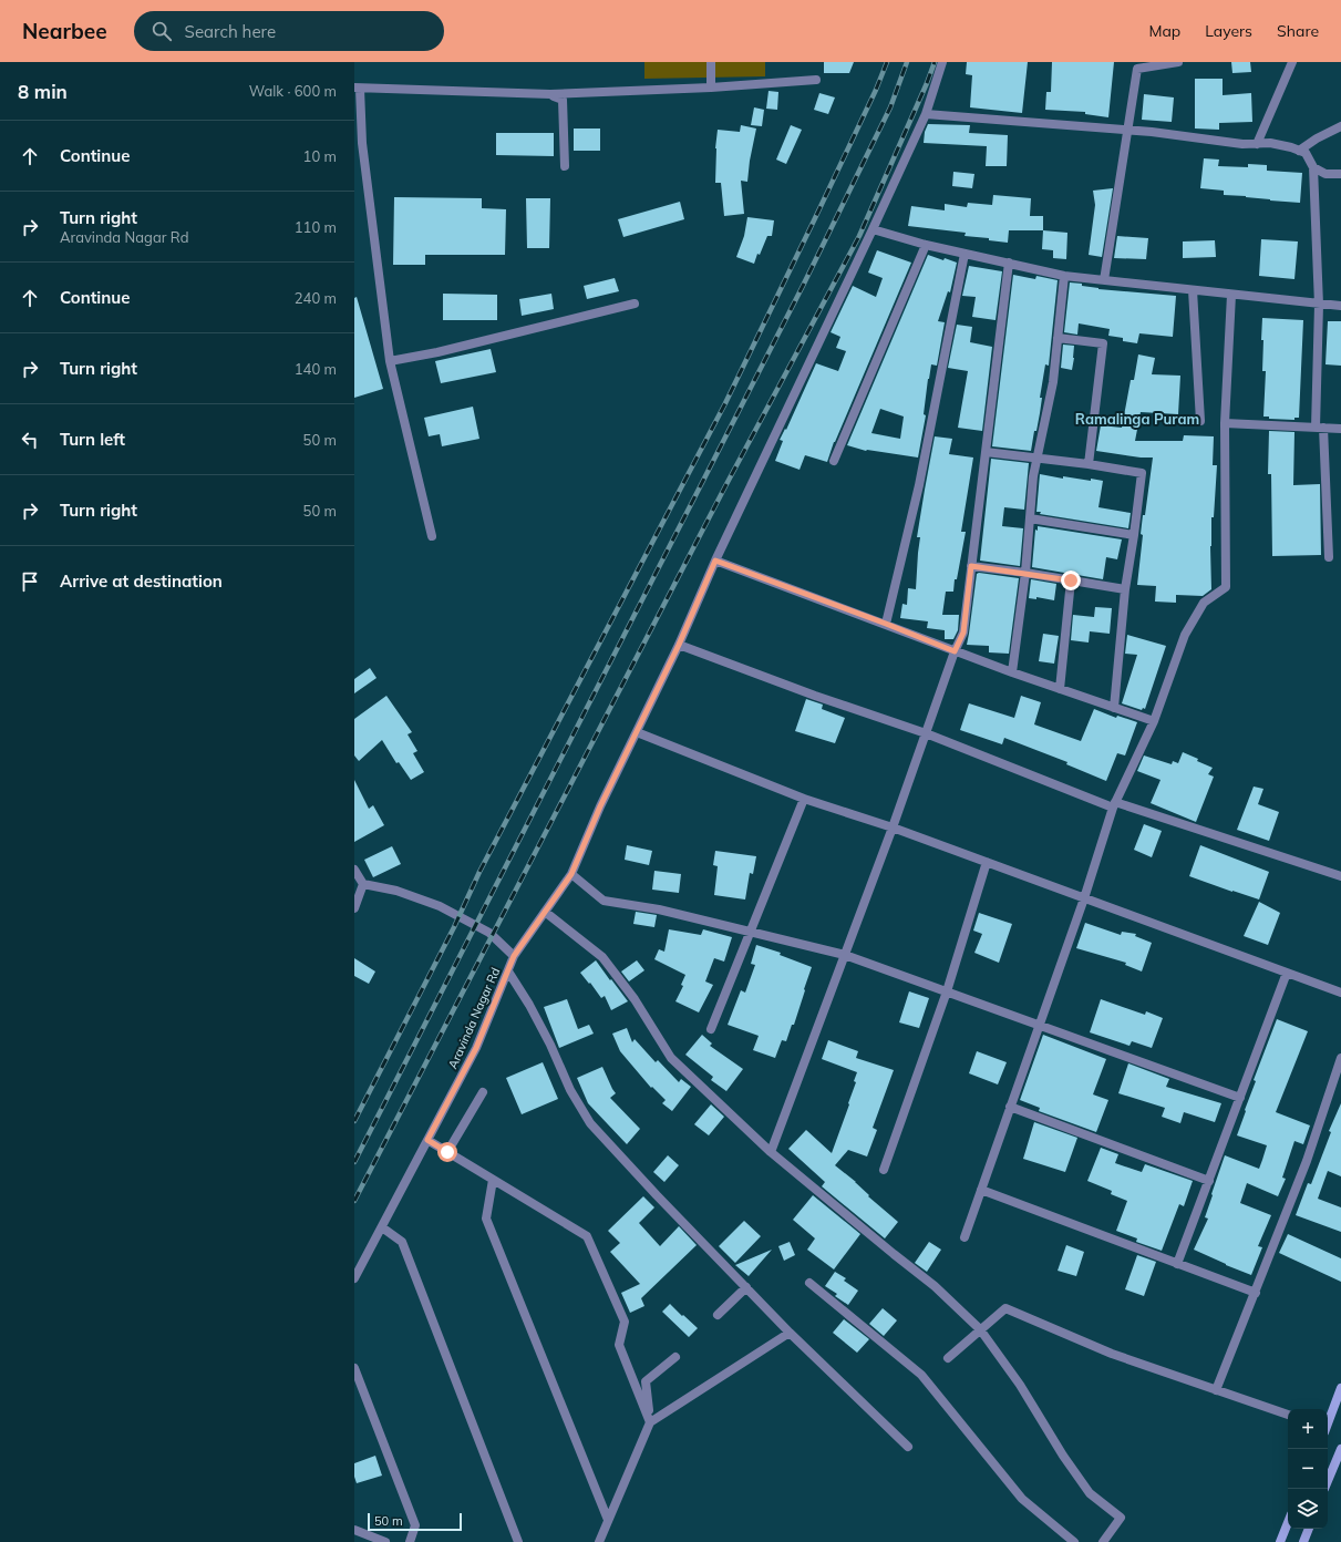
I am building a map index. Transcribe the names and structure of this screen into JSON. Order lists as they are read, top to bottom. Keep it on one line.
{"streets":{"street":["Aravinda Nagar Rd"]},"districts":["Ramalinga Puram"],"scale_bar":"50 m","page":{"header":"Nearbee","search":"Search here","nav":["Map","Layers","Share"],"heading":["8 min","Walk · 600 m"],"list":[["Continue","10 m"],["Turn right","Aravinda Nagar Rd","110 m"],["Continue","240 m"],["Turn right","140 m"],["Turn left","50 m"],["Turn right","50 m"],"Arrive at destination"],"map_buttons":["+","−"],"scale":"50 m"}}
